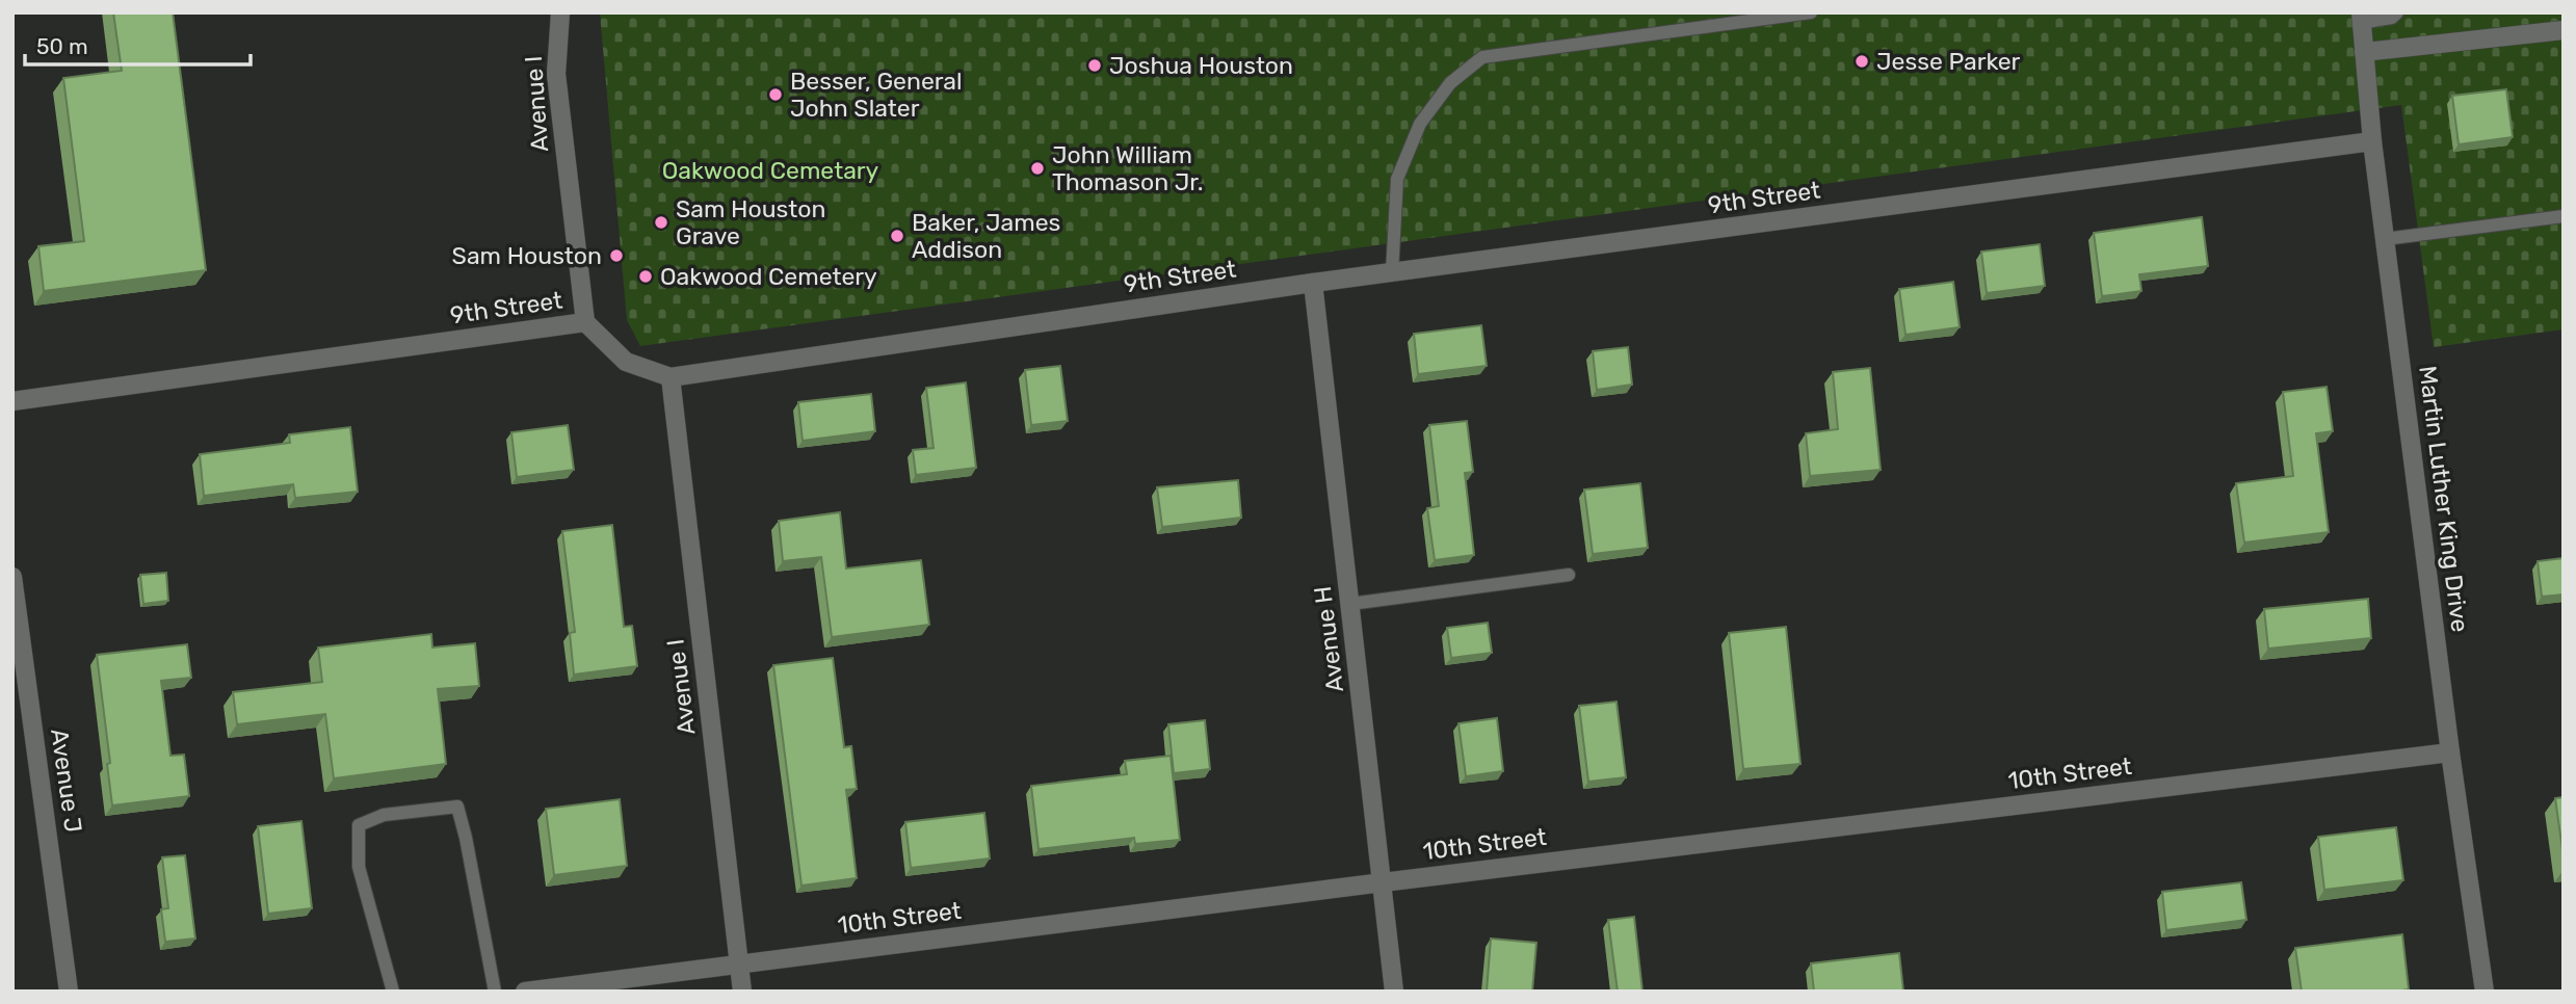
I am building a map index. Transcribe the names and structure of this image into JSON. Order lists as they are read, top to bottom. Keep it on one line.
{"streets":{"street":["Avenue I","9th Street","Martin Luther King Drive","Avenue H","10th Street","Avenue J"]},"crossings":[["Avenue I","9th Street"],["Avenue I","10th Street"],["9th Street","Martin Luther King Drive"],["9th Street","Avenue H"],["Martin Luther King Drive","10th Street"],["Avenue H","10th Street"]],"parks":["Oakwood Cemetary"],"places":["Jesse Parker","Joshua Houston","Besser, General John Slater","John William Thomason Jr.","Sam Houston Grave","Baker, James Addison","Sam Houston","Oakwood Cemetery"],"scale_bar":"50 m"}
